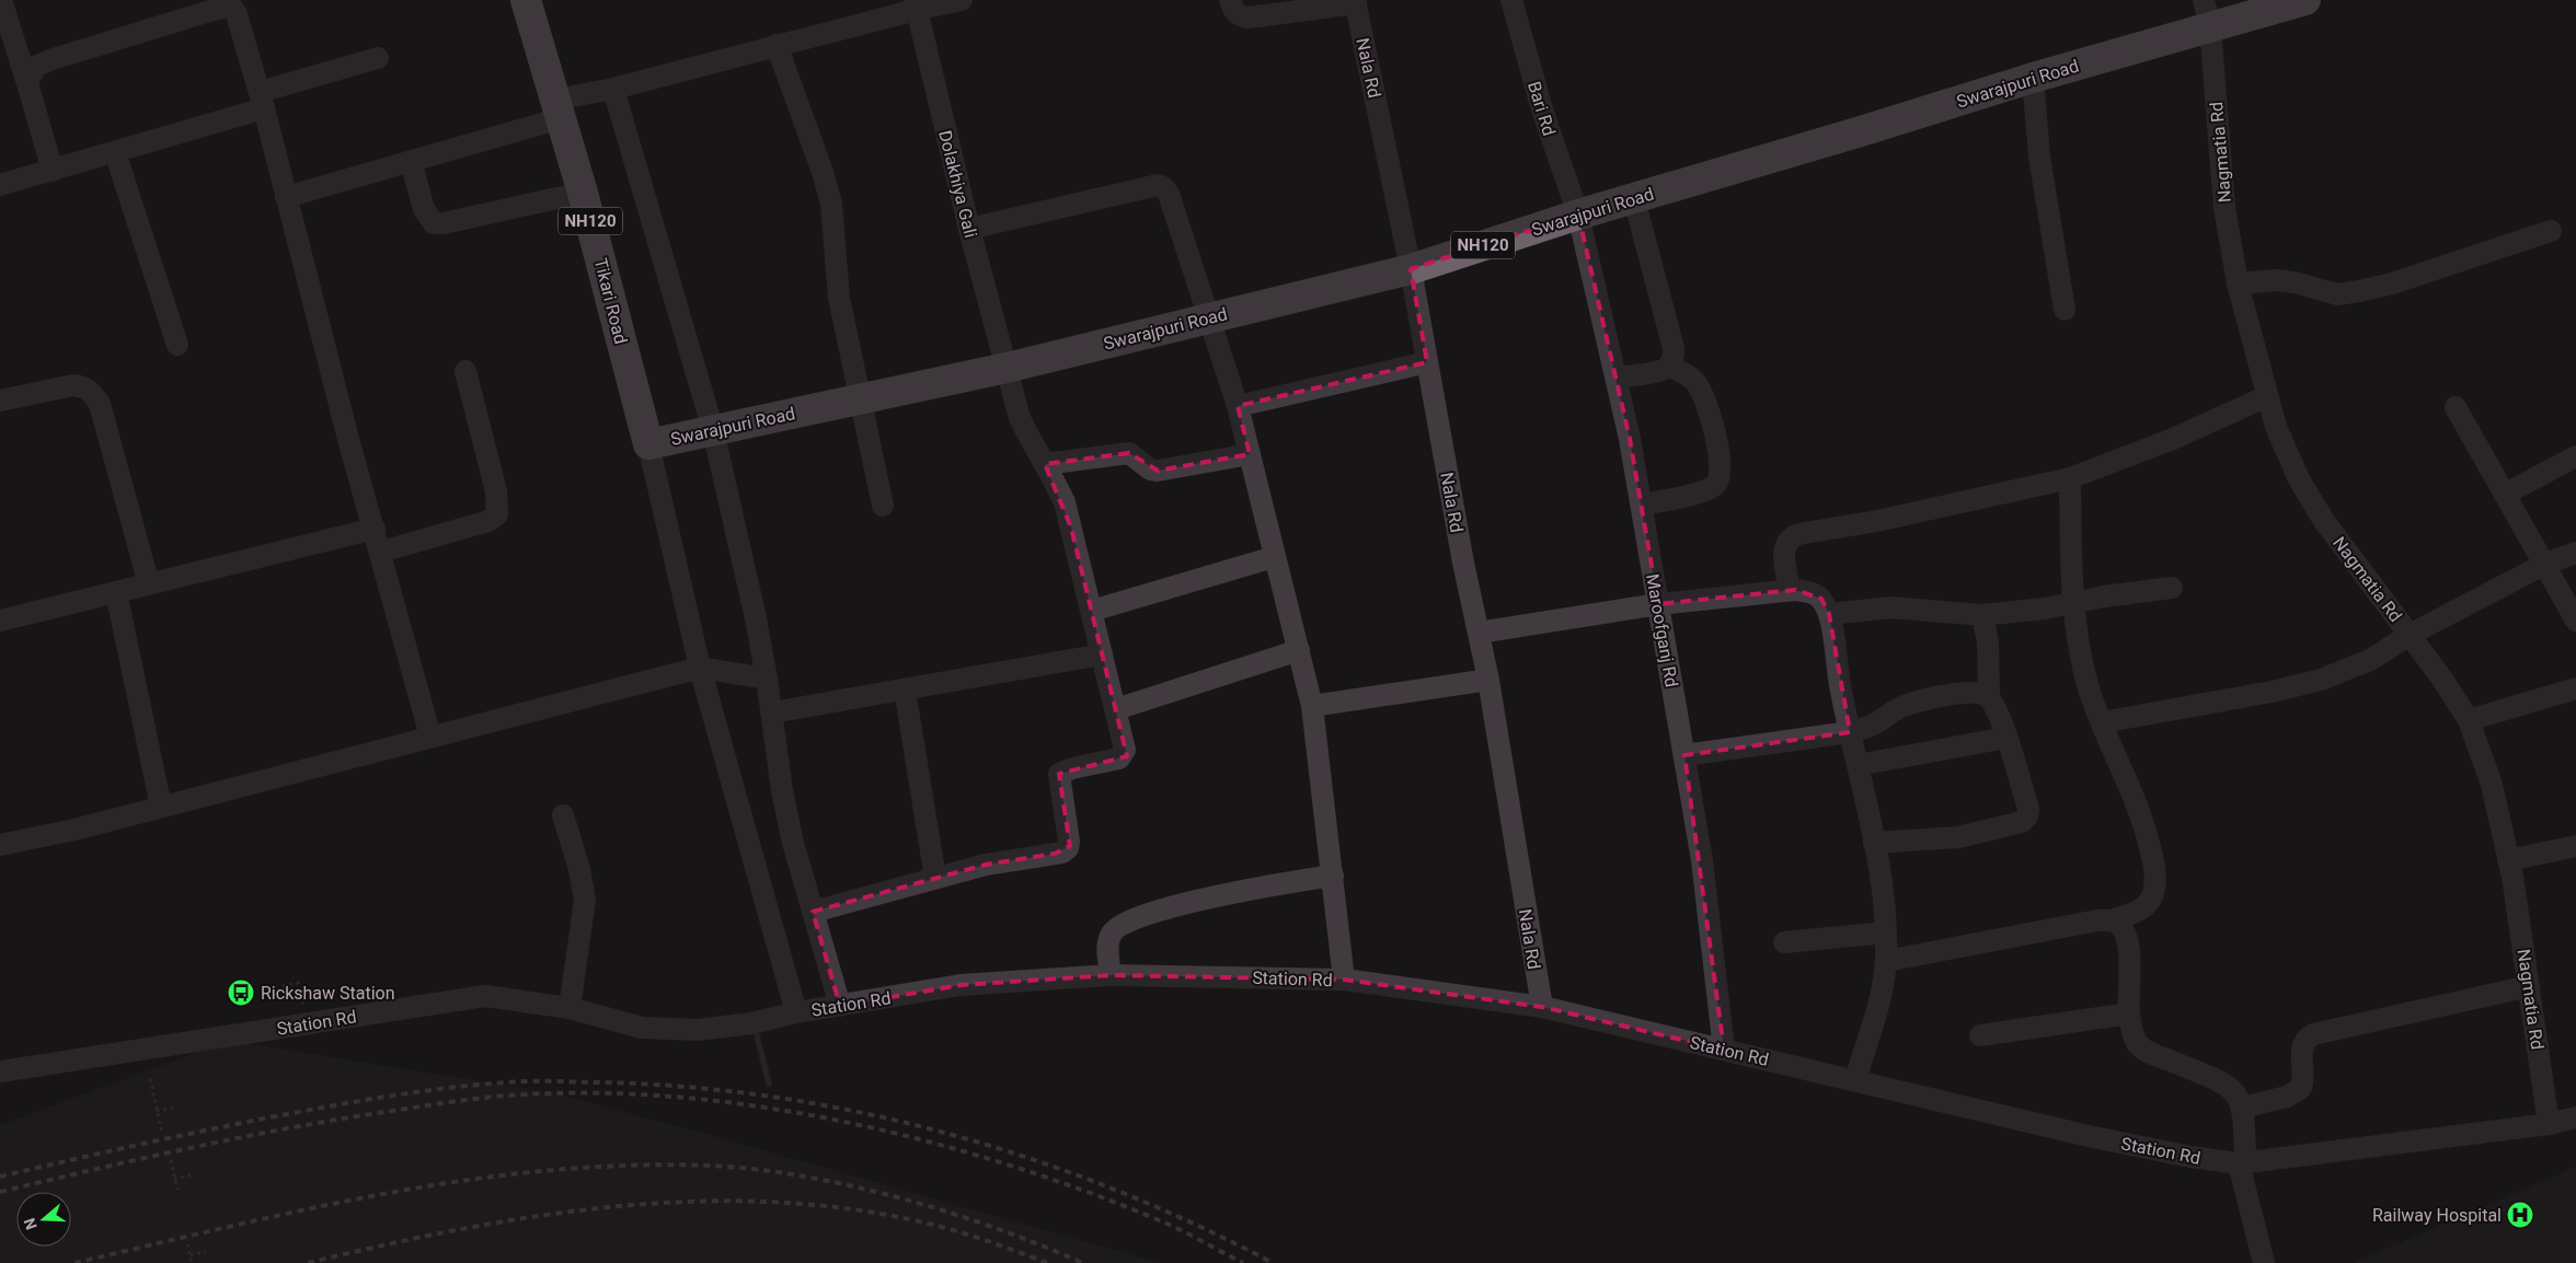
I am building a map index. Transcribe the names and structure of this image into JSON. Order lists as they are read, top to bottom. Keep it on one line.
{"streets":{"highway":["Swarajpuri Road","NH120","Tikari Road"],"street":["Nala Rd","Bari Rd","Nagmatia Rd","Dolakhiya Gali","Maroofganj Rd","Station Rd"]},"crossings":[["Nala Rd","Swarajpuri Road"],["Nala Rd","Station Rd"],["Swarajpuri Road","Bari Rd"],["Swarajpuri Road","Nagmatia Rd"],["Swarajpuri Road","Dolakhiya Gali"],["Swarajpuri Road","Tikari Road"],["Swarajpuri Road","Maroofganj Rd"],["Bari Rd","Maroofganj Rd"],["Nagmatia Rd","Station Rd"],["Maroofganj Rd","Station Rd"]],"places":{"bus stop":["Rickshaw Station"],"hospital":["Railway Hospital"]},"north":"left"}
